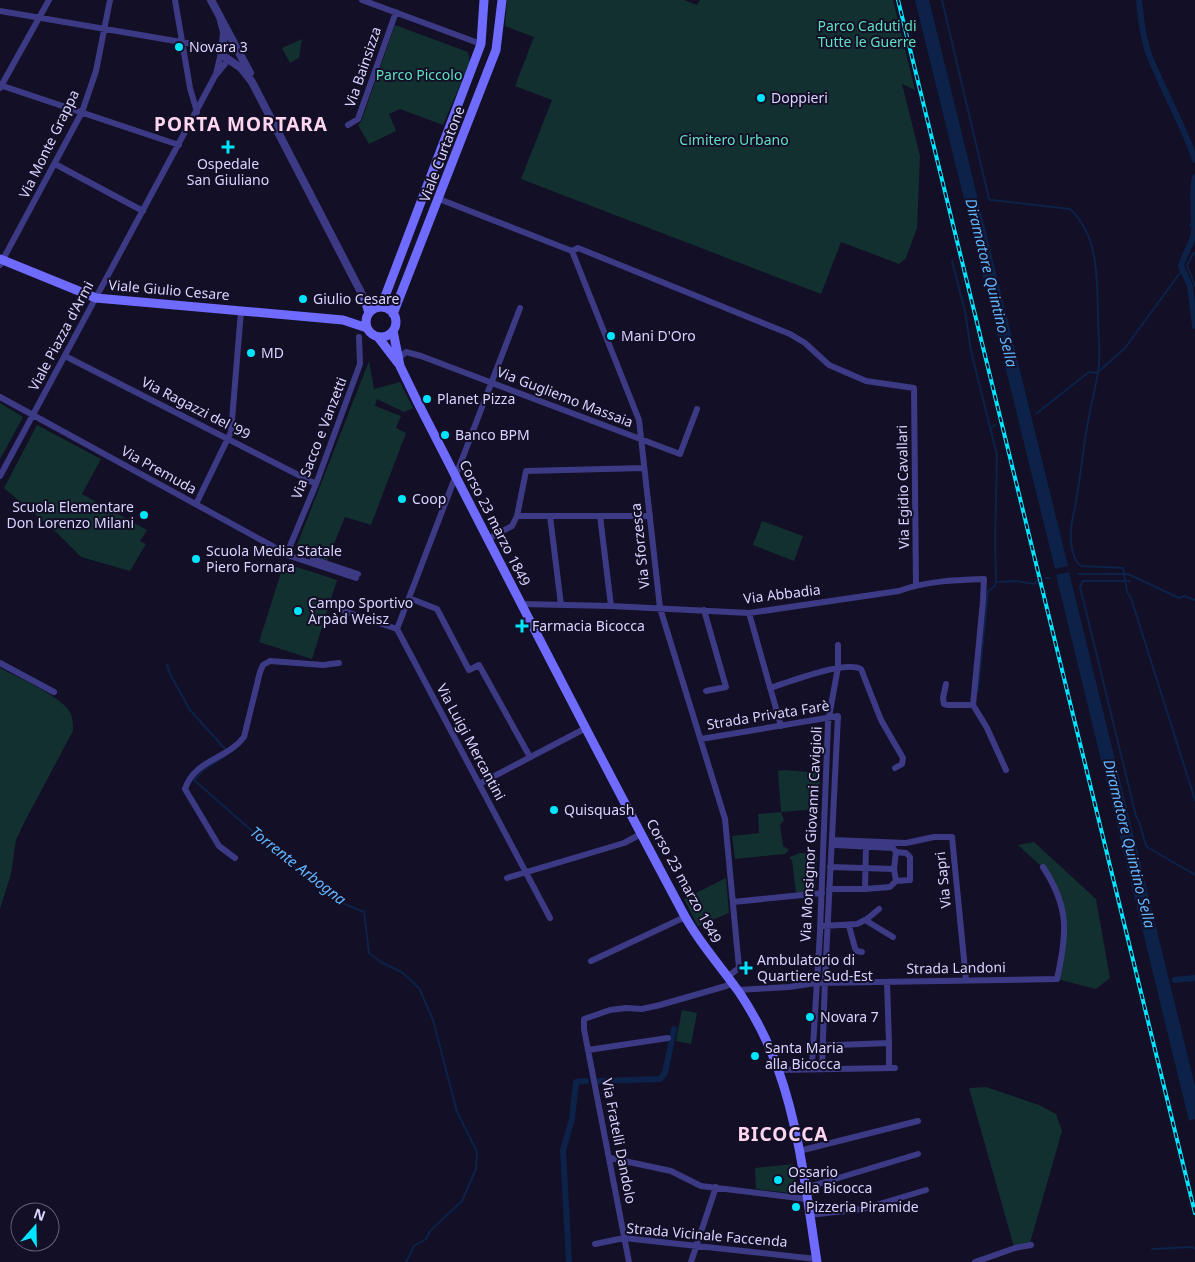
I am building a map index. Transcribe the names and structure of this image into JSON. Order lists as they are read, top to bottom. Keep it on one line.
{"streets":{"main road":["Viale Curtatone","Viale Giulio Cesare","Corso 23 marzo 1849"],"street":["Via Bainsizza","Via Monte Grappa","Viale Piazza d'Armi","Via Gugliemo Massaia","Via Ragazzi del '99","Via Sacco e Vanzetti","Via Premuda","Via Egidio Cavallari","Via Sforzesca","Via Abbadia","Strada Privata Farè","Via Luigi Mercantini","Via Monsignor Giovanni Cavigioli","Via Sapri","Strada Landoni","Via Fratelli Dandolo","Strada Vicinale Faccenda"]},"crossings":[["Via Monte Grappa","Viale Giulio Cesare"],["Viale Curtatone","Viale Giulio Cesare"],["Viale Curtatone","Corso 23 marzo 1849"],["Viale Giulio Cesare","Viale Piazza d'Armi"],["Viale Giulio Cesare","Corso 23 marzo 1849"],["Viale Piazza d'Armi","Via Ragazzi del '99"],["Viale Piazza d'Armi","Via Premuda"],["Via Gugliemo Massaia","Corso 23 marzo 1849"],["Via Gugliemo Massaia","Via Sforzesca"],["Via Ragazzi del '99","Via Sacco e Vanzetti"],["Via Sacco e Vanzetti","Via Premuda"],["Via Egidio Cavallari","Via Sforzesca"],["Via Egidio Cavallari","Via Abbadia"],["Corso 23 marzo 1849","Via Sforzesca"],["Corso 23 marzo 1849","Via Abbadia"],["Corso 23 marzo 1849","Strada Landoni"],["Corso 23 marzo 1849","Strada Vicinale Faccenda"],["Via Sforzesca","Via Abbadia"],["Via Sforzesca","Strada Privata Farè"],["Via Sforzesca","Strada Landoni"],["Strada Privata Farè","Via Monsignor Giovanni Cavigioli"],["Via Monsignor Giovanni Cavigioli","Via Sapri"],["Via Monsignor Giovanni Cavigioli","Strada Landoni"],["Via Sapri","Strada Landoni"],["Strada Landoni","Via Fratelli Dandolo"],["Via Fratelli Dandolo","Strada Vicinale Faccenda"]],"districts":["PORTA MORTARA","BICOCCA"],"water":["Diramatore Quintino Sella","Torrente Arbogna"],"parks":["Parco Caduti di Tutte le Guerre","Parco Piccolo","Cimitero Urbano"],"places":{"other":["Novara 3","Doppieri","Giulio Cesare","Mani D'Oro","MD","Planet Pizza","Banco BPM","Coop","Scuola Elementare Don Lorenzo Milani","Scuola Media Statale Piero Fornara","Campo Sportivo Àrpàd Weisz","Quisquash","Novara 7","Santa Maria alla Bicocca","Ossario della Bicocca","Pizzeria Piramide"],"health":["Ospedale San Giuliano","Farmacia Bicocca","Ambulatorio di Quartiere Sud-Est"]},"north":"top"}
